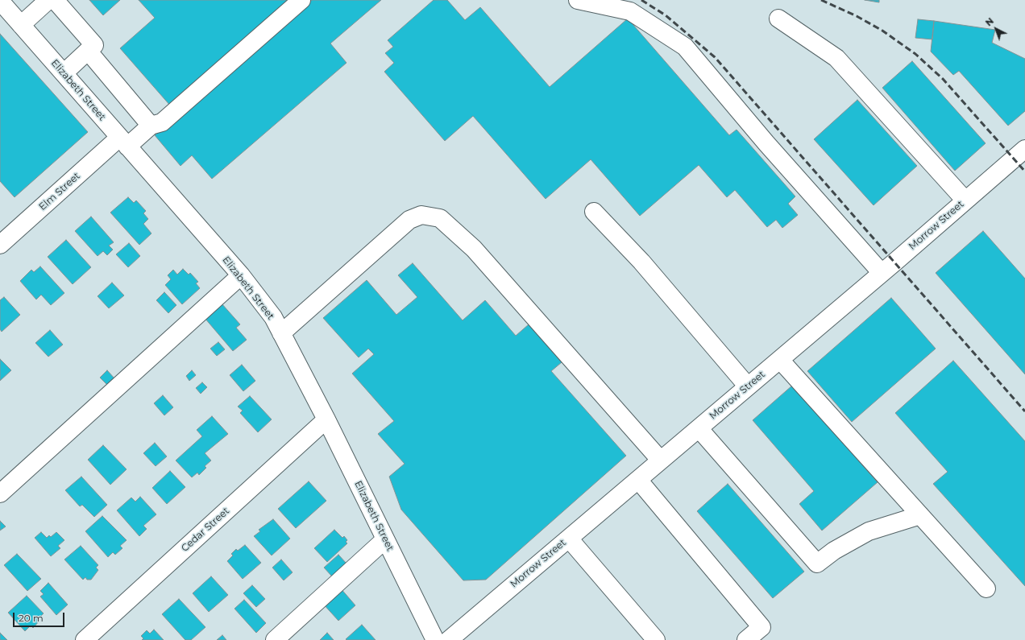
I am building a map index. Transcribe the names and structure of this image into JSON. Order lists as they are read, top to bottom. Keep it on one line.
{"streets":{"street":["Elizabeth Street","Elm Street","Morrow Street","Cedar Street"]},"crossings":[["Elizabeth Street","Elm Street"],["Elizabeth Street","Cedar Street"]],"scale_bar":"20 m","north":"top left"}
